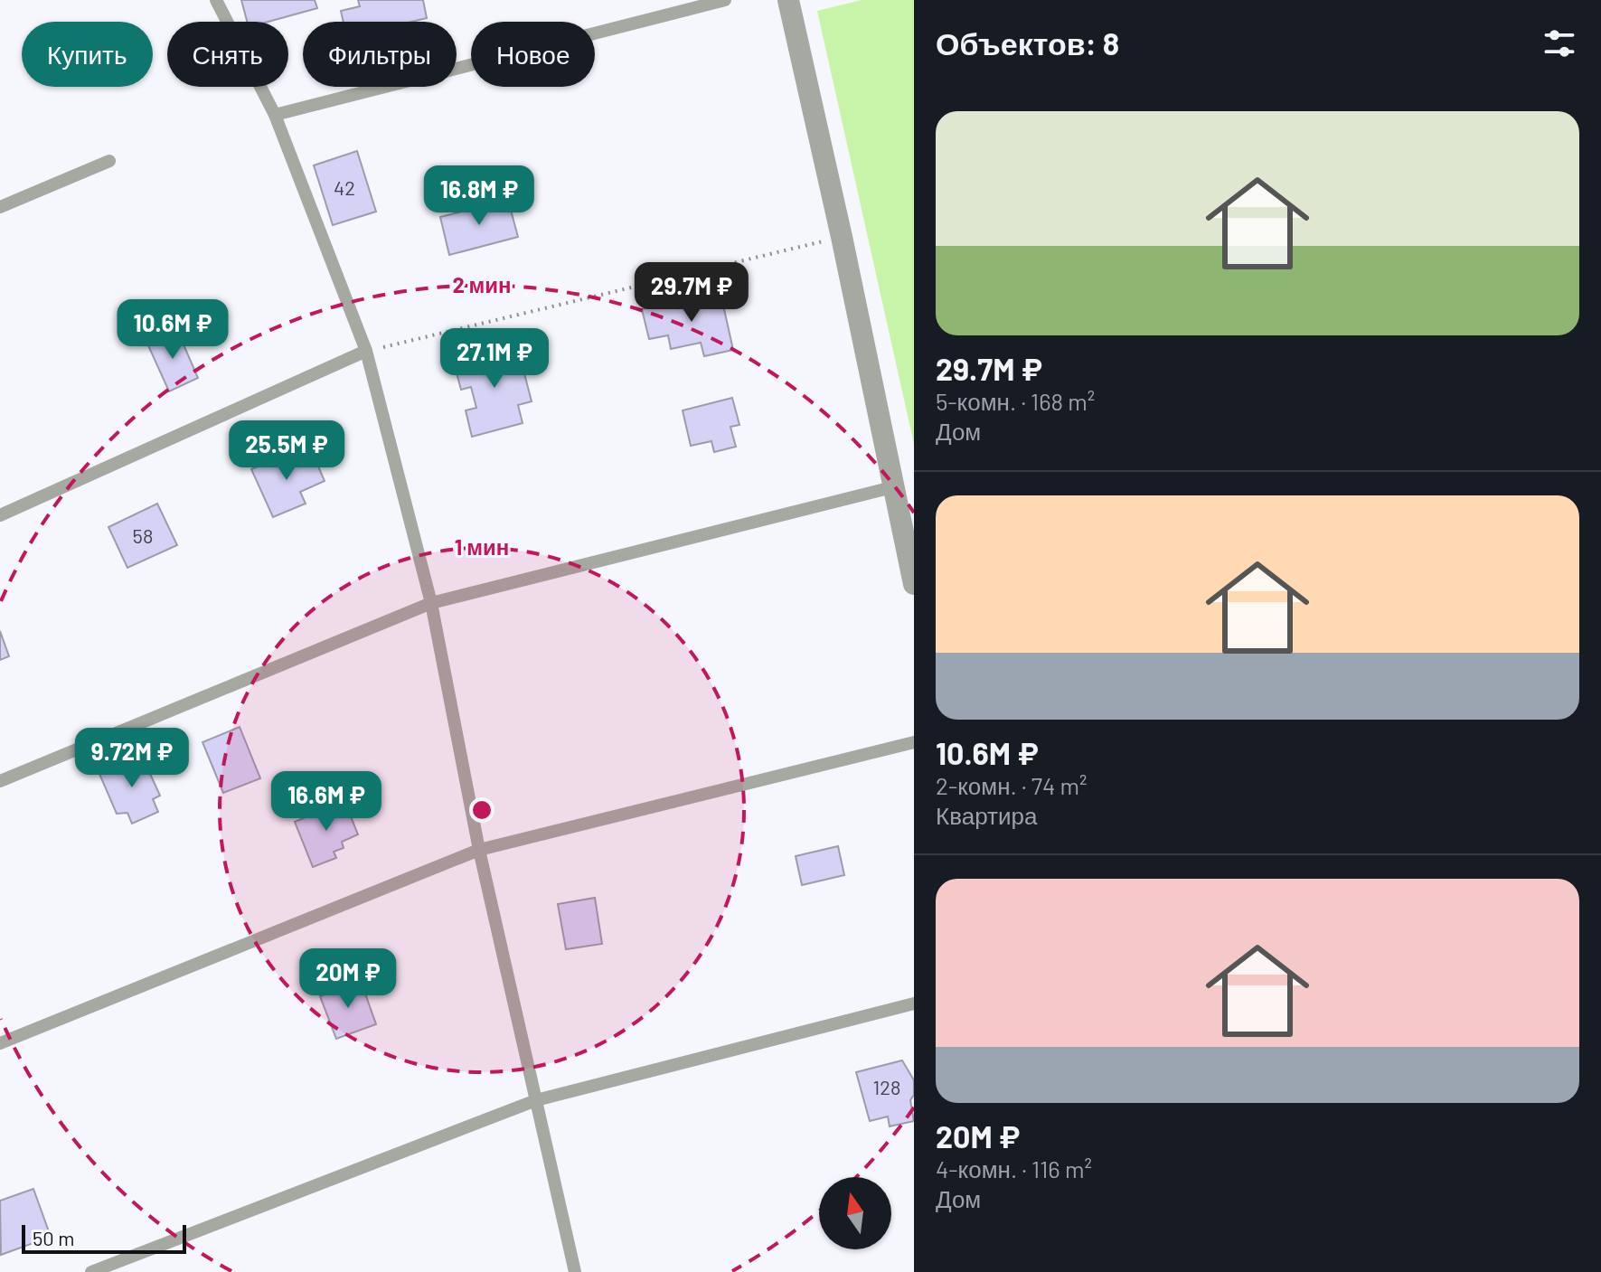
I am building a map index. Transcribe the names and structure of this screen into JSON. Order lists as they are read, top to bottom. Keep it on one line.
{"house_numbers":["42","58","128"],"scale_bar":"50 m","north":"top","page":{"heading":"Объектов: 8","chip":["Купить","Снять","Фильтры","Новое"],"list":[{"name":"29.7M ₽","note":"5-комн. · 168 m² · Дом"},{"name":"10.6M ₽","note":"2-комн. · 74 m² · Квартира"},{"name":"20M ₽","note":"4-комн. · 116 m² · Дом"}],"price":["16.8M ₽","29.7M ₽","10.6M ₽","27.1M ₽","25.5M ₽","9.72M ₽","16.6M ₽","20M ₽"],"scale":"50 m"},"rings":["2 мин","1 мин"]}
